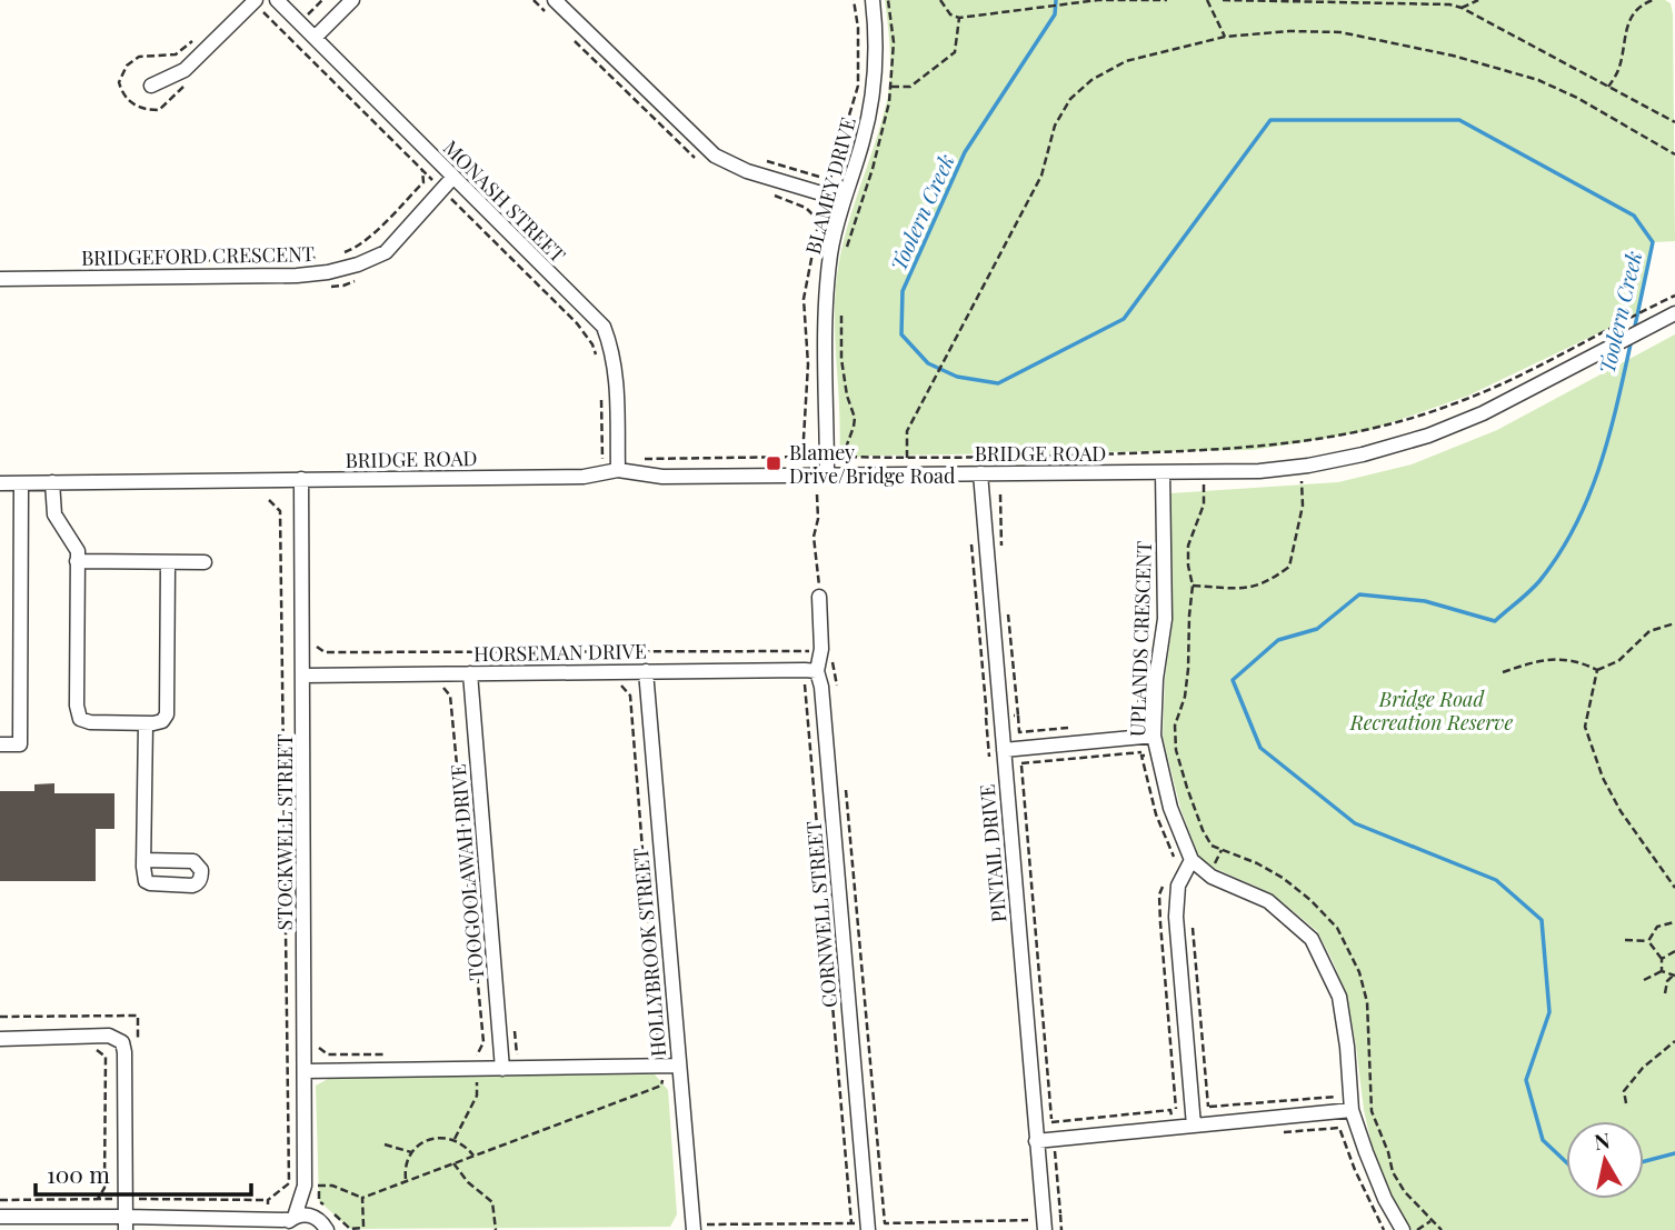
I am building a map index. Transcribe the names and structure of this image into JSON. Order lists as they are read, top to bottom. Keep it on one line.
{"streets":{"street":["BLAMEY DRIVE","MONASH STREET","BRIDGEFORD CRESCENT","BRIDGE ROAD","UPLANDS CRESCENT","HORSEMAN DRIVE","STOCKWELL STREET","PINTAIL DRIVE","TOOGOOLAWAH DRIVE","CORNWELL STREET","HOLLYBROOK STREET"]},"crossings":[["BLAMEY DRIVE","BRIDGE ROAD"],["MONASH STREET","BRIDGEFORD CRESCENT"],["MONASH STREET","BRIDGE ROAD"],["BRIDGE ROAD","UPLANDS CRESCENT"],["BRIDGE ROAD","STOCKWELL STREET"],["BRIDGE ROAD","PINTAIL DRIVE"],["HORSEMAN DRIVE","STOCKWELL STREET"],["HORSEMAN DRIVE","TOOGOOLAWAH DRIVE"],["HORSEMAN DRIVE","CORNWELL STREET"],["HORSEMAN DRIVE","HOLLYBROOK STREET"]],"water":["Toolern Creek"],"parks":["Bridge Road Recreation Reserve"],"places":{"transit":["Blamey Drive/Bridge Road"]},"scale_bar":"100 m","north":"top"}
